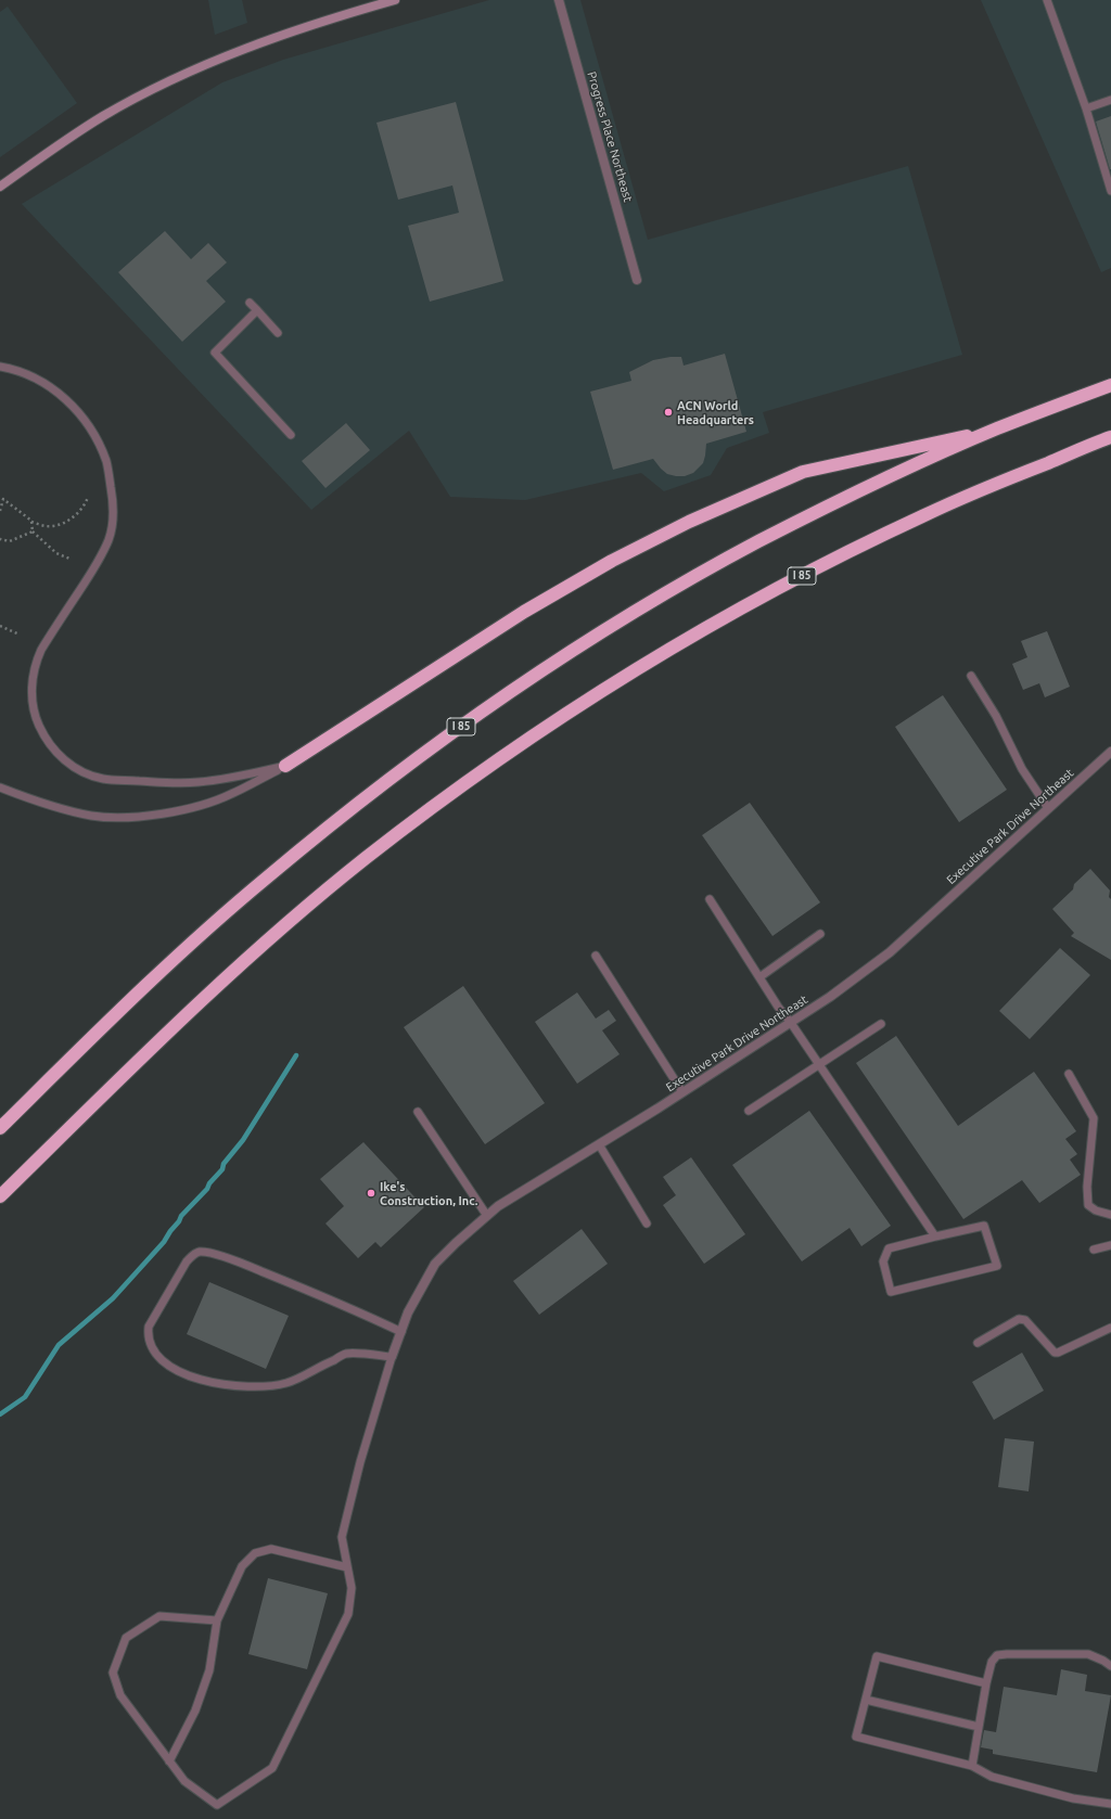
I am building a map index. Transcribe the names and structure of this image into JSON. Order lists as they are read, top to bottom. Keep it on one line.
{"streets":{"highway":["I 85"],"street":["Progress Place Northeast","Executive Park Drive Northeast"]},"places":["ACN World Headquarters","Ike's Construction, Inc."]}
